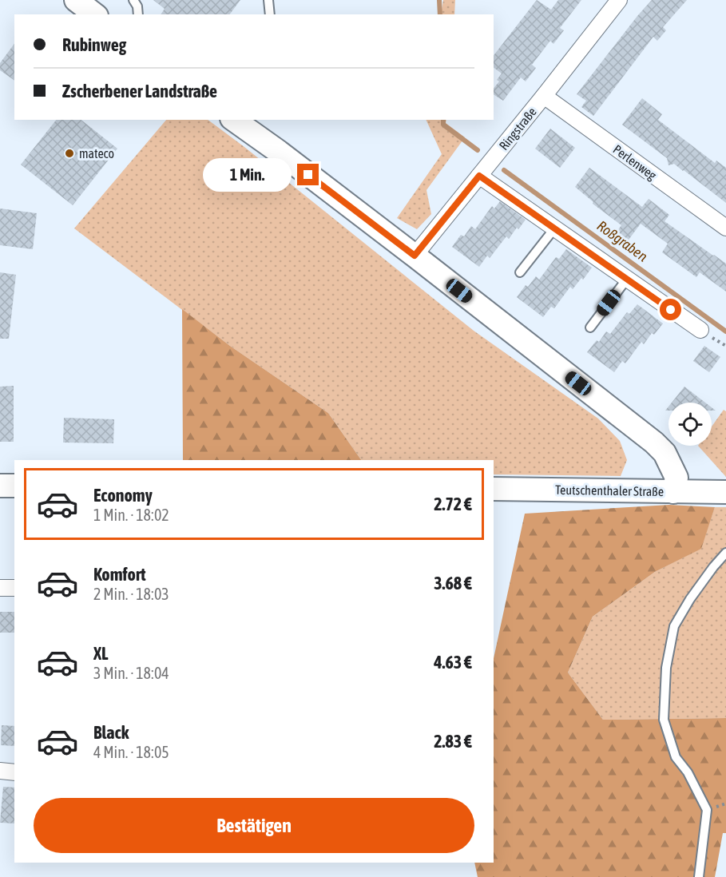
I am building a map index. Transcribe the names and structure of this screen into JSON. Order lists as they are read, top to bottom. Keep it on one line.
{"streets":{"street":["Ringstraße","Perlenweg","Teutschenthaler Straße"]},"crossings":[["Ringstraße","Perlenweg"]],"water":["Roßgraben"],"places":["mateco"],"page":{"banner":["Rubinweg","Zscherbener Landstraße"],"bubble":"1 Min.","list":[{"name":"Economy","note":"1 Min. · 18:02","value":"2.72 €"},{"name":"Komfort","note":"2 Min. · 18:03","value":"3.68 €"},{"name":"XL","note":"3 Min. · 18:04","value":"4.63 €"},{"name":"Black","note":"4 Min. · 18:05","value":"2.83 €"}],"buttons":"Bestätigen"}}
